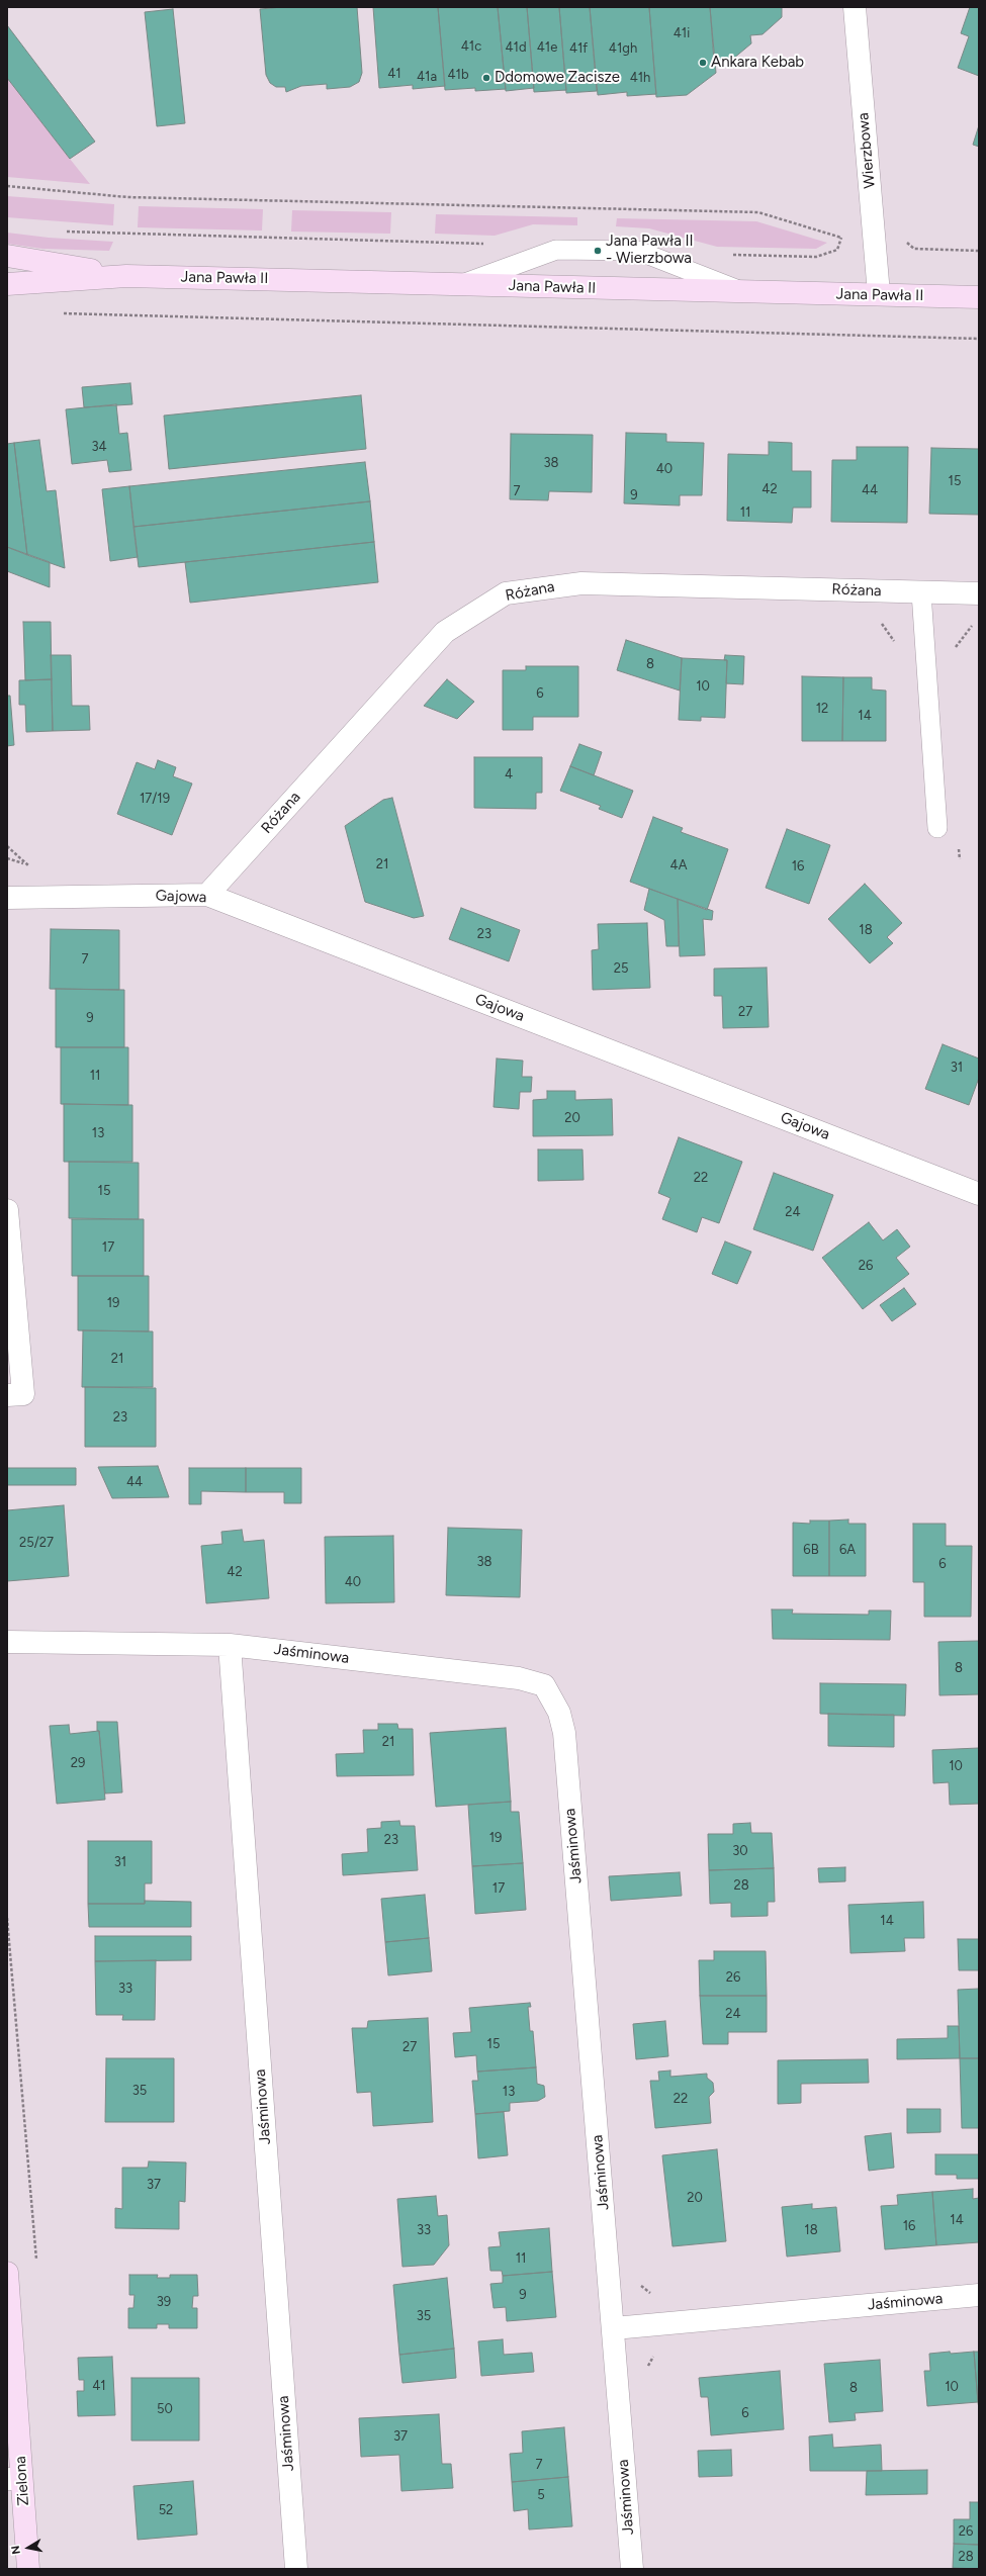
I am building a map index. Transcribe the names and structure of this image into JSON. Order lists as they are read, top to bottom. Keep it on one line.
{"streets":{"street":["Wierzbowa","Jana Pawła II","Różana","Gajowa","Jaśminowa","Zielona"]},"crossings":[["Wierzbowa","Jana Pawła II"],["Różana","Gajowa"]],"places":["Ankara Kebab","Ddomowe Zacisze","Jana Pawła II - Wierzbowa"],"house_numbers":["41i","41c","41d","41e","41f","41gh","41","41b","41a","41h","34","38","40","15","42","44","7","9","11","8","10","6","12","14","4","17/19","21","4A","16","18","23","7","25","27","9","31","11","20","13","22","15","24","17","26","19","21","23","44","25/27","6B","6A","38","6","42","40","8","21","29","10","19","23","30","31","28","17","14","26","33","24","15","27","35","13","22","37","20","14","16","33","18","11","9","39","35","41","10","8","50","6","37","7","5","52","26","28"],"north":"left"}
